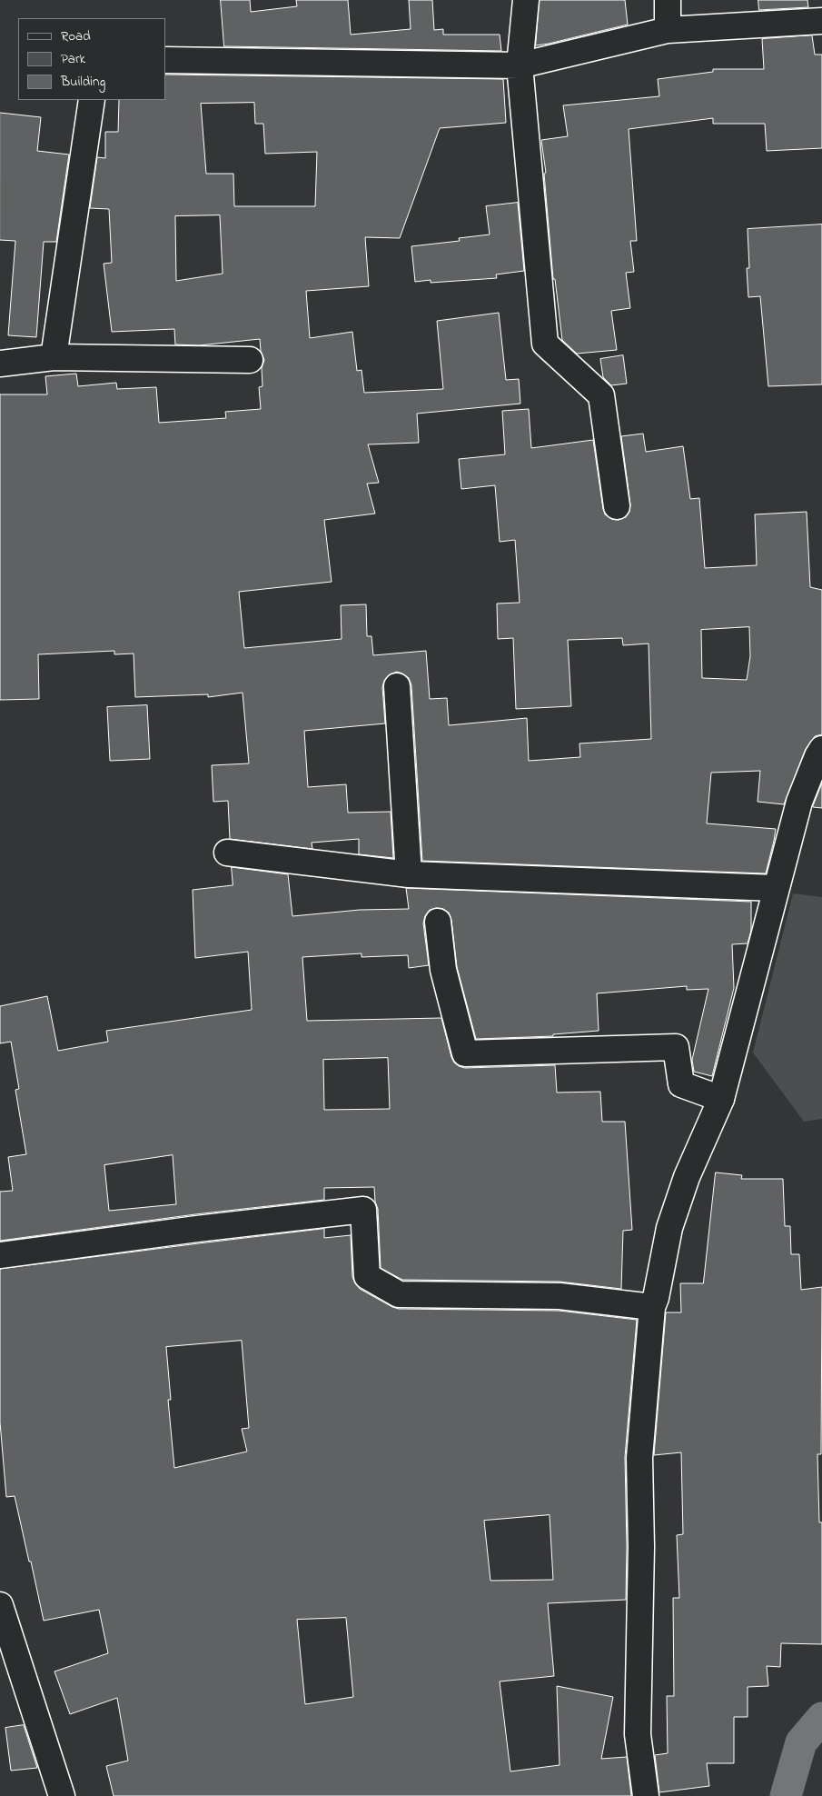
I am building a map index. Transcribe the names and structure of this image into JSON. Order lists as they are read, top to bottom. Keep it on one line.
{"legend":["Road","Park","Building"]}
